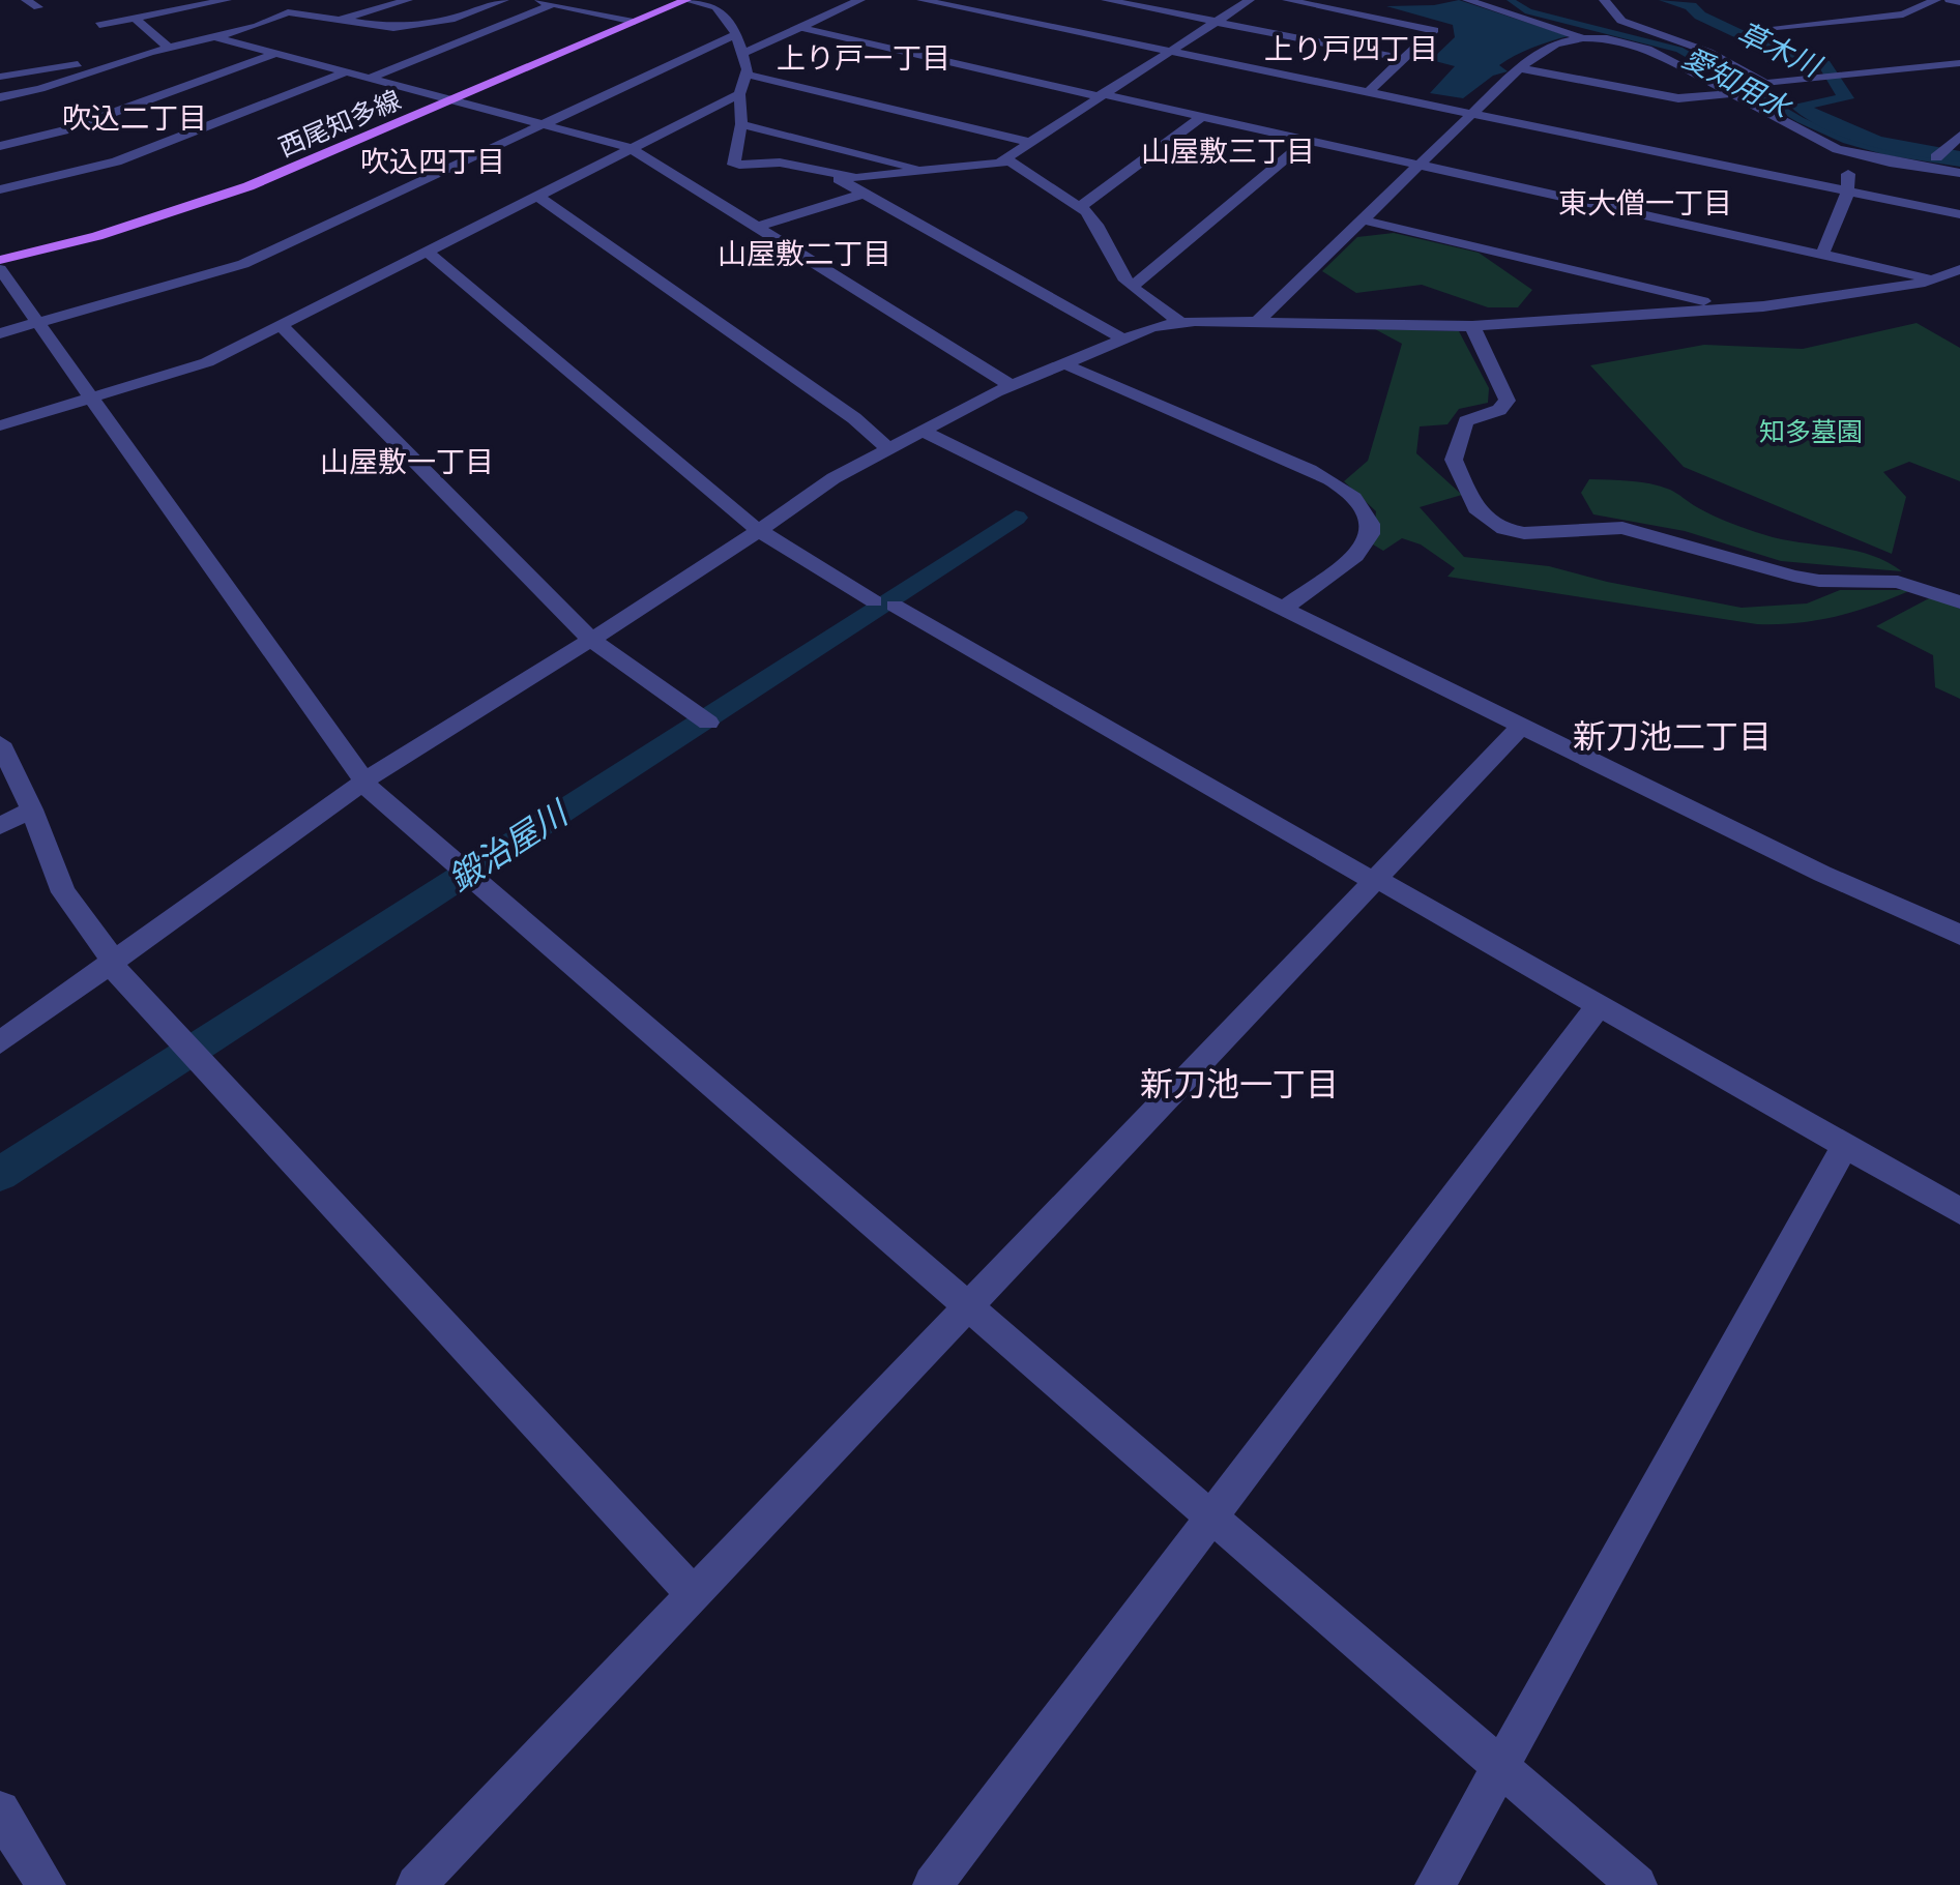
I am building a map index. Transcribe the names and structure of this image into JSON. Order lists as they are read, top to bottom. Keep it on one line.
{"streets":{"main road":["西尾知多線"]},"districts":["上り戸四丁目","上り戸一丁目","吹込二丁目","山屋敷三丁目","吹込四丁目","東大僧一丁目","山屋敷二丁目","山屋敷一丁目","新刀池二丁目","新刀池一丁目"],"water":["草木川","愛知用水","鍛治屋川"],"parks":["知多墓園"]}
